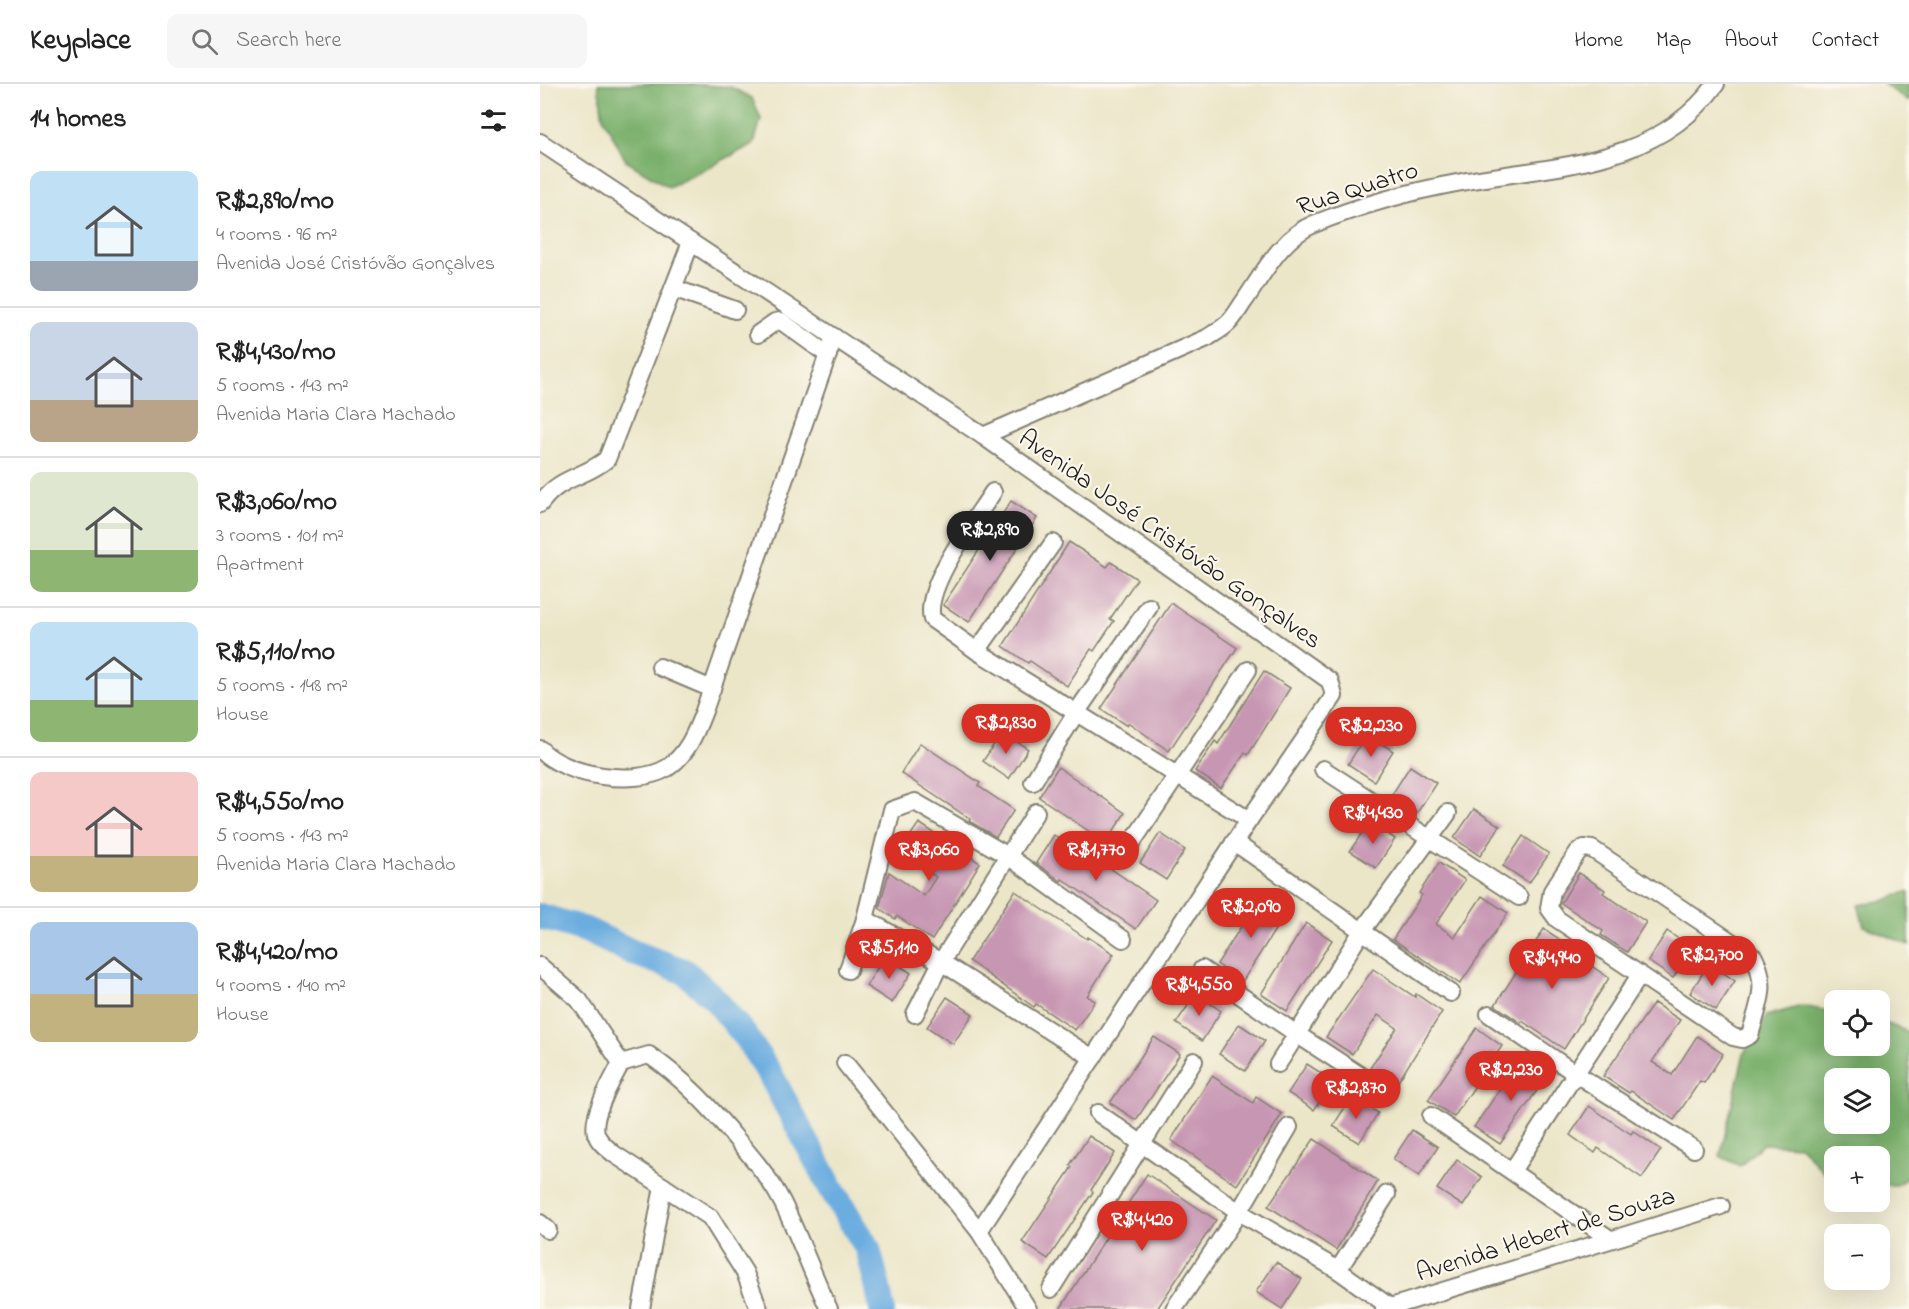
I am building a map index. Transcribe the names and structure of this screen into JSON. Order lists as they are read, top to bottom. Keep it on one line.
{"streets":{"street":["Rua Quatro","Avenida José Cristóvão Gonçalves","Avenida Hebert de Souza"]},"crossings":[["Rua Quatro","Avenida José Cristóvão Gonçalves"]],"page":{"header":"Keyplace","search":"Search here","nav":["Home","Map","About","Contact"],"heading":"14 homes","list":[{"name":"R$2,890/mo","note":"4 rooms · 96 m² · Avenida José Cristóvão Gonçalves"},{"name":"R$4,430/mo","note":"5 rooms · 143 m² · Avenida Maria Clara Machado"},{"name":"R$3,060/mo","note":"3 rooms · 101 m² · Apartment"},{"name":"R$5,110/mo","note":"5 rooms · 148 m² · House"},{"name":"R$4,550/mo","note":"5 rooms · 143 m² · Avenida Maria Clara Machado"},{"name":"R$4,420/mo","note":"4 rooms · 140 m² · House"}],"price":["R$2,890","R$2,830","R$2,230","R$4,430","R$3,060","R$1,770","R$2,090","R$5,110","R$2,700","R$4,940","R$4,550","R$2,230","R$2,870","R$4,420"],"map_buttons":["+","−"]}}
